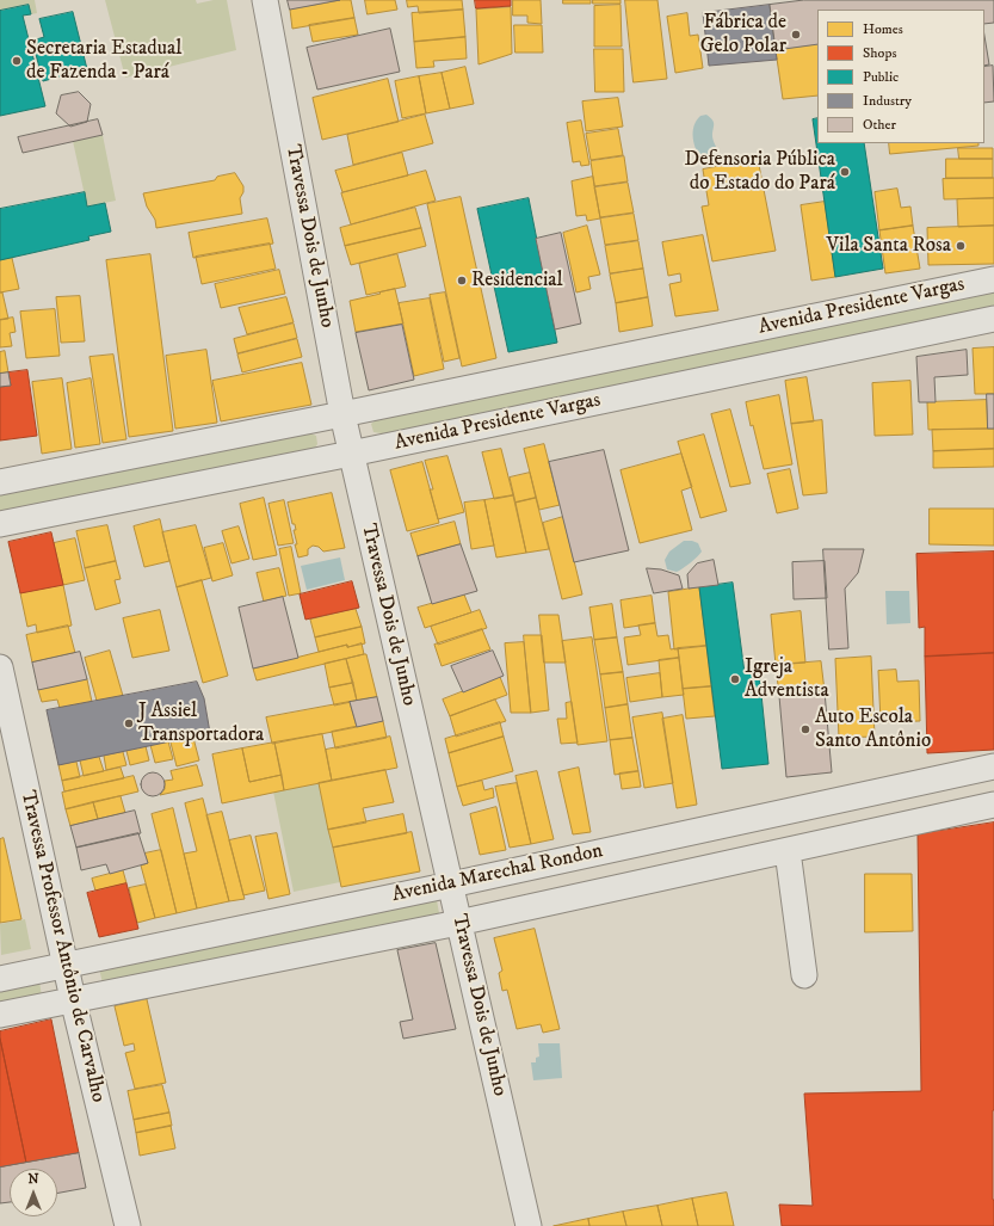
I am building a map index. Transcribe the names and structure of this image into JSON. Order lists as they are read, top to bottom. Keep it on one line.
{"streets":{"street":["Travessa Dois de Junho","Avenida Presidente Vargas","Avenida Marechal Rondon","Travessa Professor Antônio de Carvalho"]},"crossings":[["Travessa Dois de Junho","Avenida Presidente Vargas"],["Travessa Dois de Junho","Avenida Marechal Rondon"],["Avenida Marechal Rondon","Travessa Professor Antônio de Carvalho"]],"places":["Fábrica de Gelo Polar","Secretaria Estadual de Fazenda - Pará","Defensoria Pública do Estado do Pará","Vila Santa Rosa","Residencial","Igreja Adventista","J Assiel Transportadora","Auto Escola Santo Antônio"],"legend":["Homes","Shops","Public","Industry","Other"],"north":"top"}
